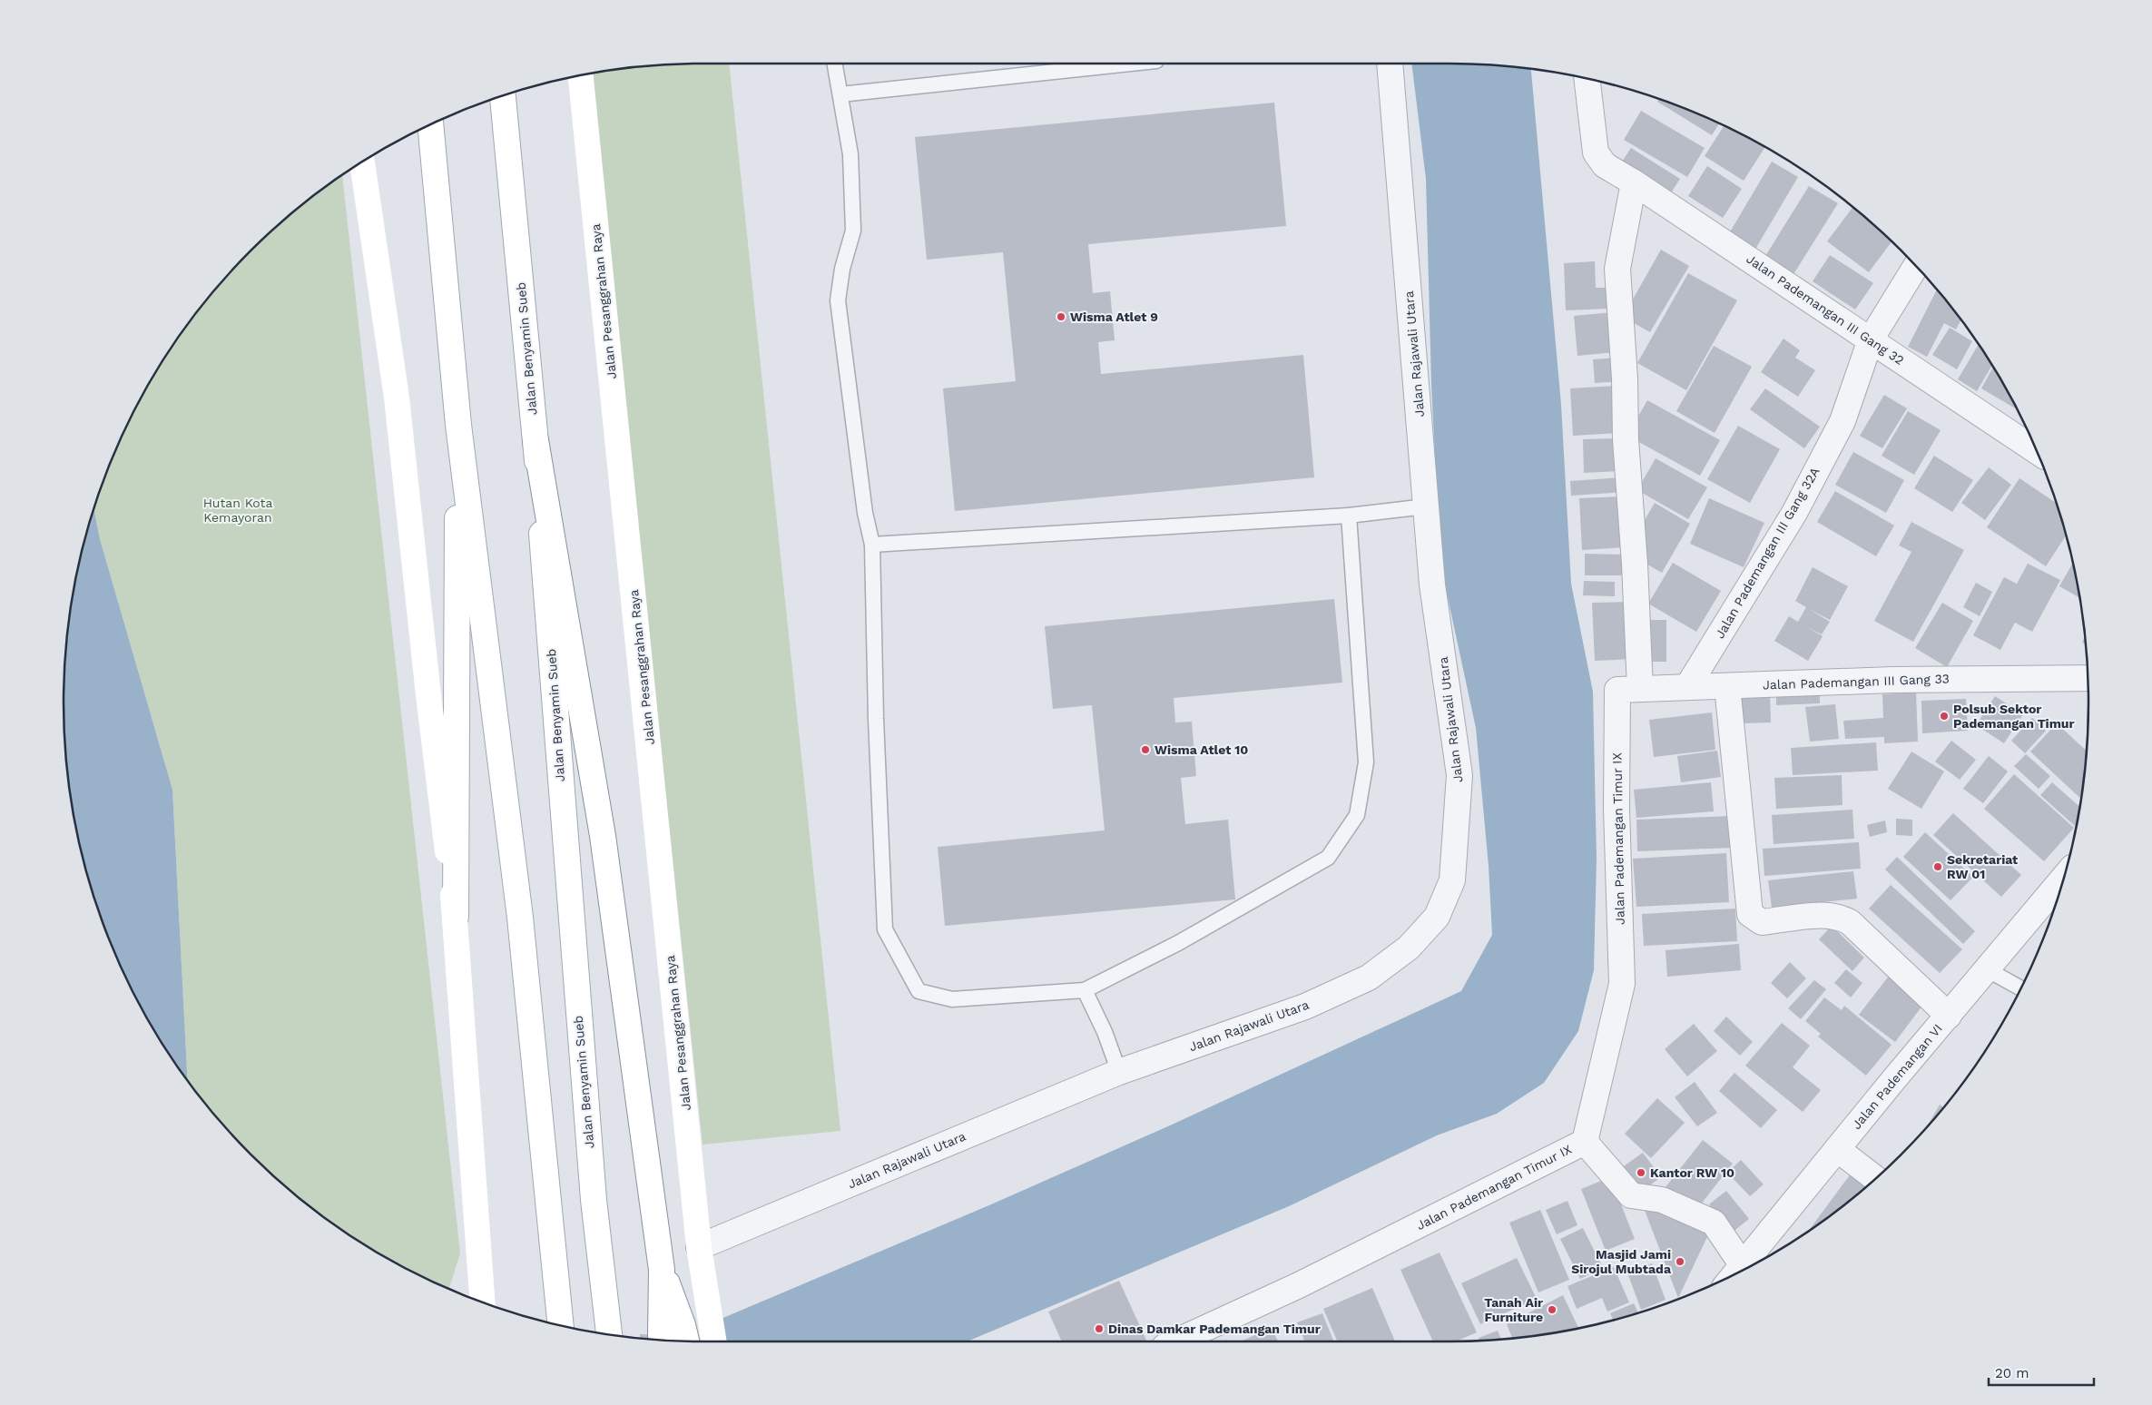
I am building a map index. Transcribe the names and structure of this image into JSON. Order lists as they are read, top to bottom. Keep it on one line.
{"streets":{"main road":["Jalan Pesanggrahan Raya","Jalan Benyamin Sueb"],"street":["Jalan Pademangan III Gang 32","Jalan Rajawali Utara","Jalan Pademangan III Gang 32A","Jalan Pademangan III Gang 33","Jalan Pademangan Timur IX","Jalan Pademangan VI"]},"crossings":[["Jalan Pesanggrahan Raya","Jalan Rajawali Utara"],["Jalan Pademangan III Gang 32","Jalan Pademangan III Gang 32A"],["Jalan Pademangan III Gang 32","Jalan Pademangan Timur IX"],["Jalan Pademangan III Gang 32A","Jalan Pademangan III Gang 33"],["Jalan Pademangan III Gang 33","Jalan Pademangan Timur IX"]],"parks":["Hutan Kota Kemayoran"],"places":["Wisma Atlet 9","Polsub Sektor Pademangan Timur","Wisma Atlet 10","Sekretariat RW 01","Kantor RW 10","Masjid Jami Sirojul Mubtada","Tanah Air Furniture","Dinas Damkar Pademangan Timur"],"scale_bar":"20 m"}
